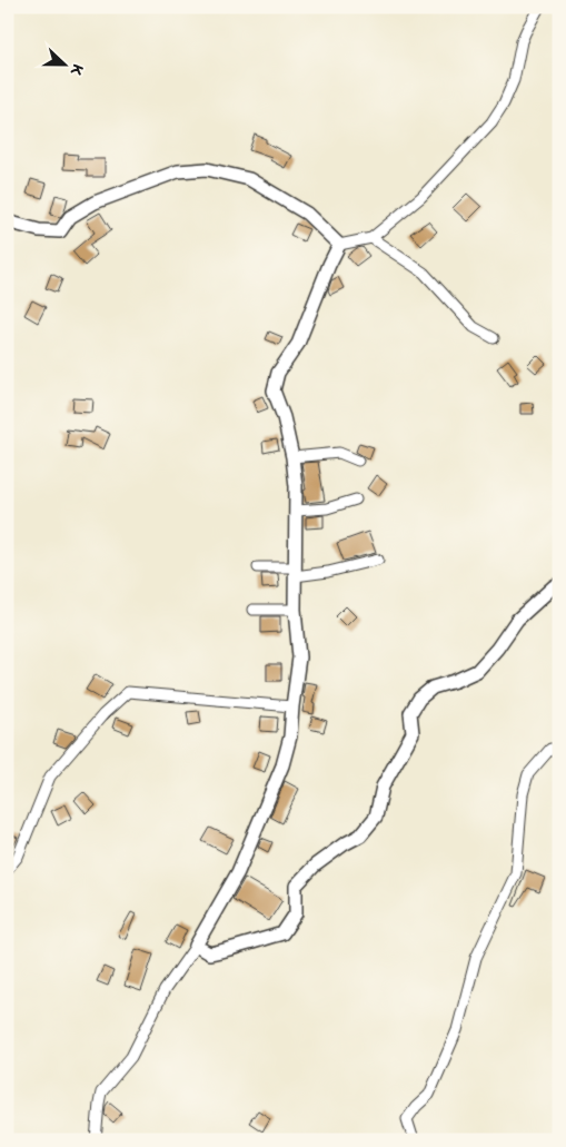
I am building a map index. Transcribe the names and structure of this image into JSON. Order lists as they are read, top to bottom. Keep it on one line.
{"north":"right"}
